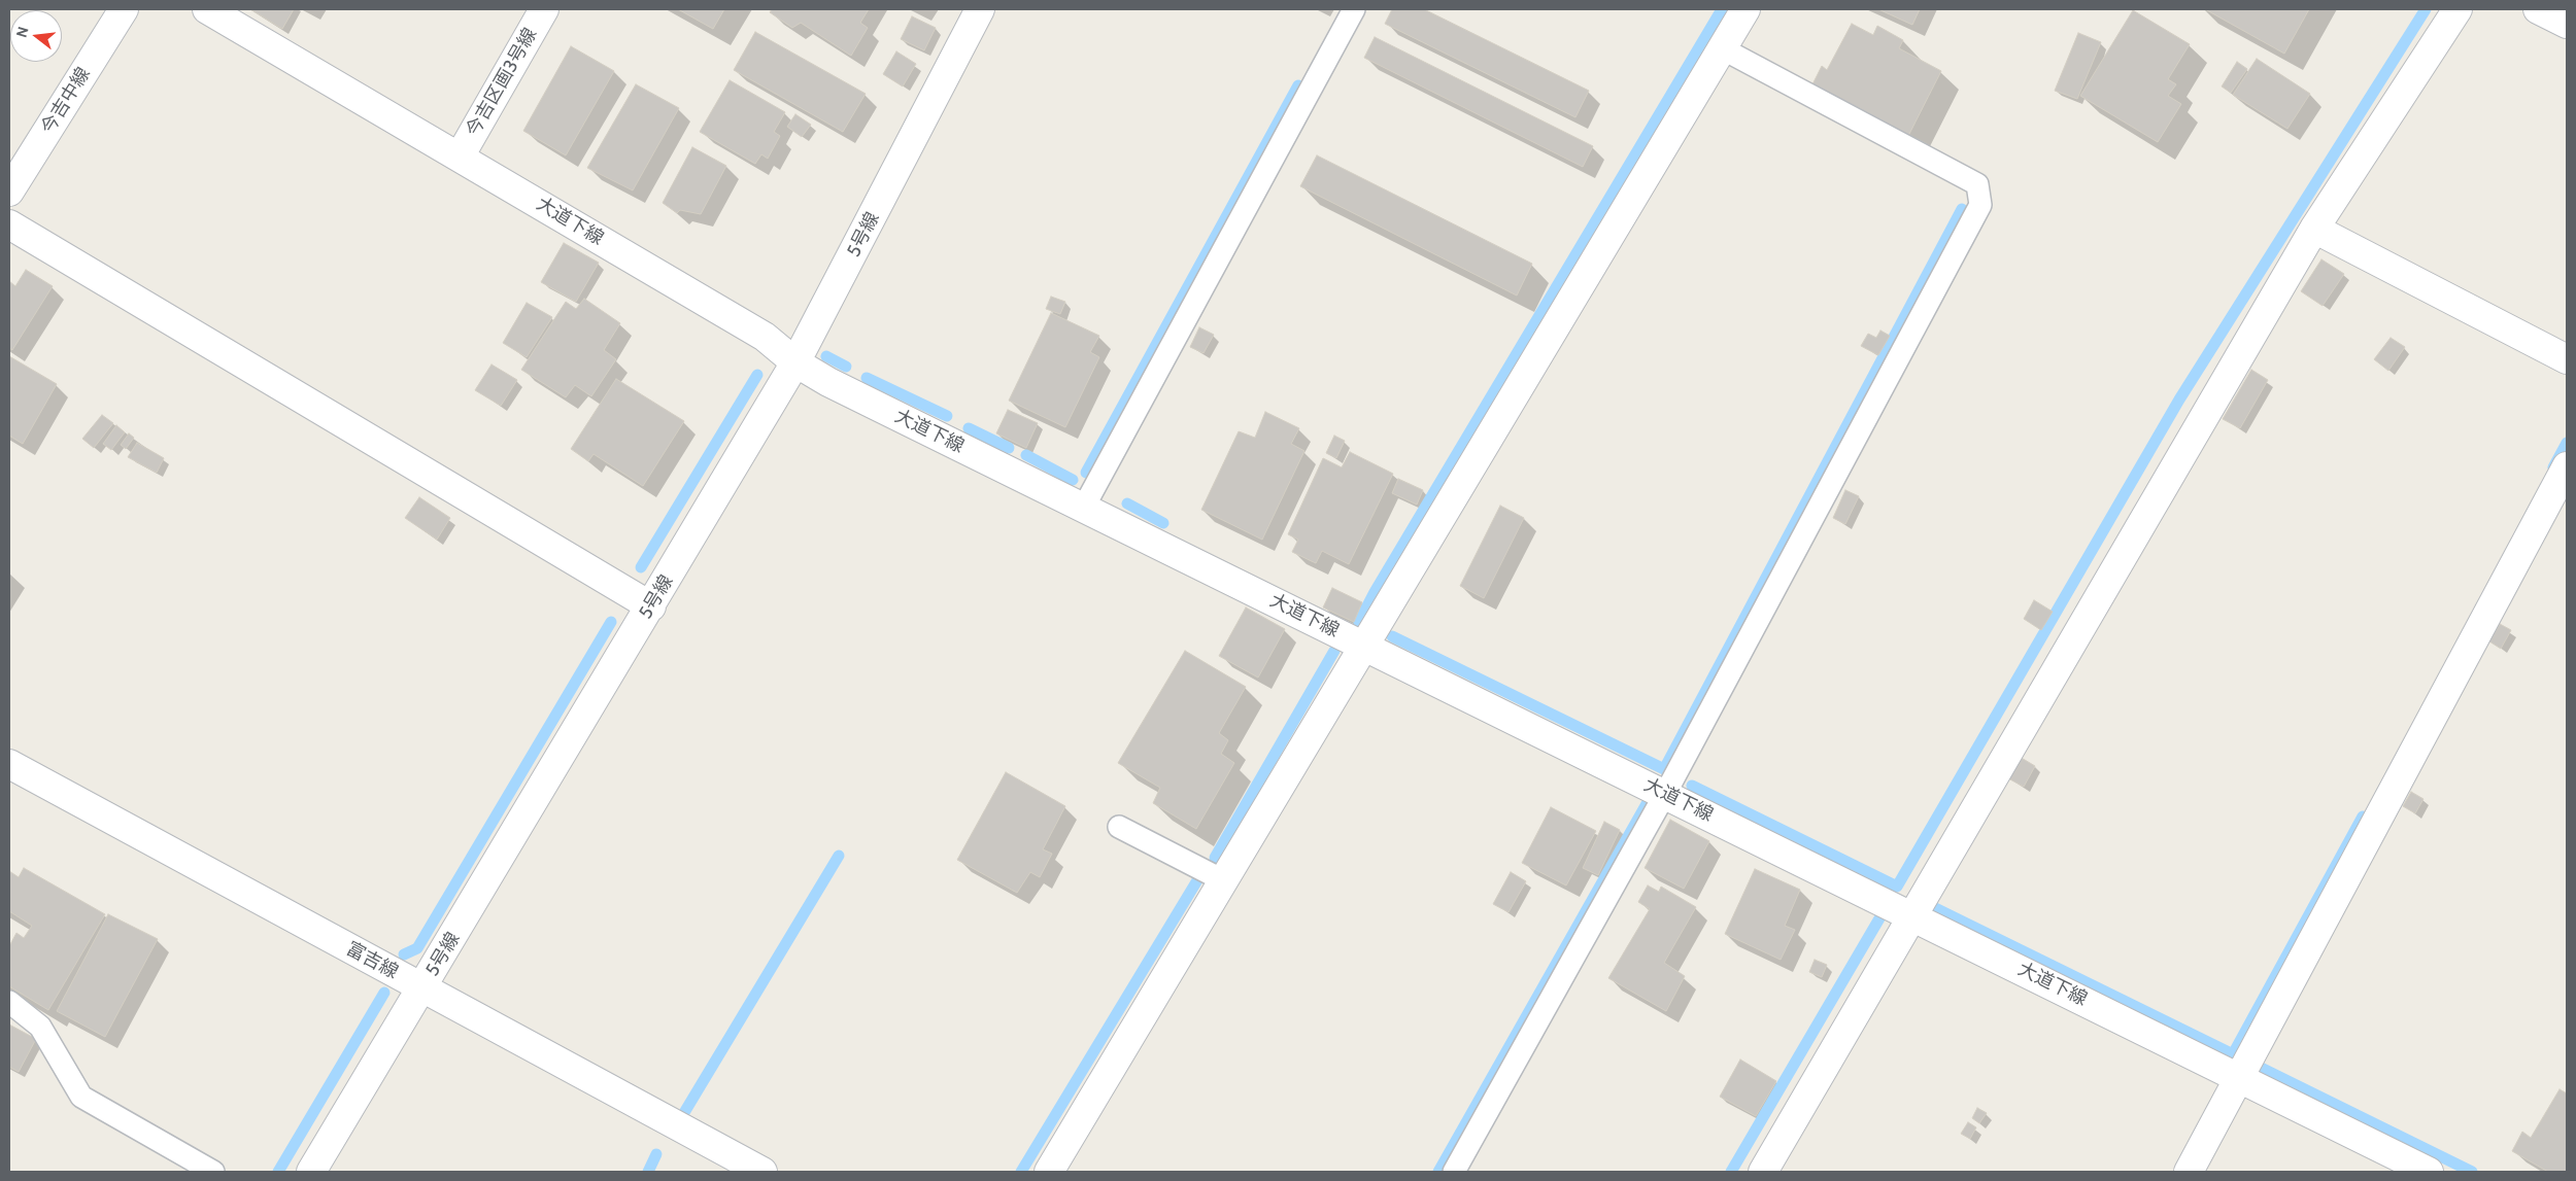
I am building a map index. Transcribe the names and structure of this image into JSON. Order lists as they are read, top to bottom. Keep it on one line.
{"streets":{"street":["今吉区画3号線","今吉中線","大道下線","5号線","富吉線"]},"crossings":[["今吉区画3号線","大道下線"],["大道下線","5号線"],["5号線","富吉線"]],"north":"left"}
